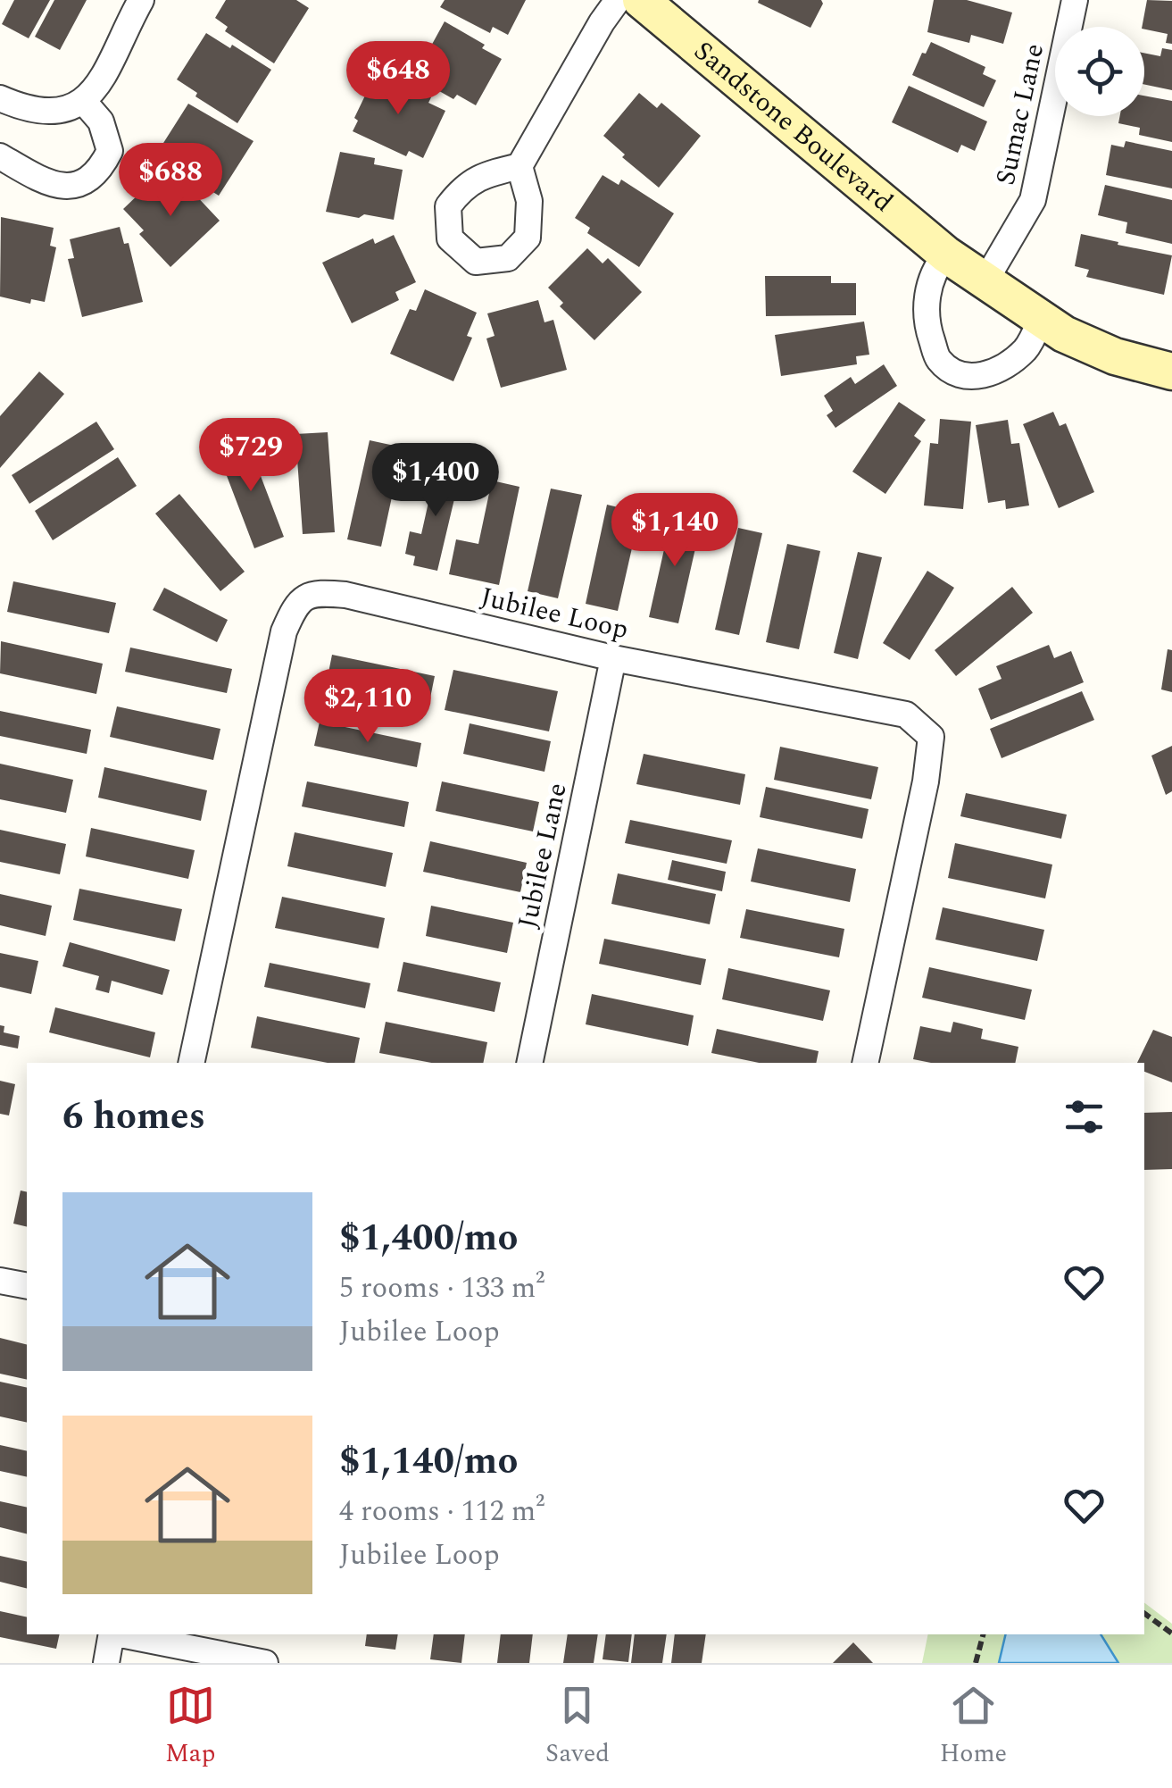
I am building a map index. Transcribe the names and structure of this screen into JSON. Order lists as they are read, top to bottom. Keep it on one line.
{"streets":{"street":["Sumac Lane","Sandstone Boulevard","Jubilee Loop","Jubilee Lane"]},"crossings":[["Sumac Lane","Sandstone Boulevard"],["Jubilee Loop","Jubilee Lane"]],"page":{"price":["$648","$688","$729","$1,400","$1,140","$2,110"],"heading":"6 homes","list":[{"name":"$1,400/mo","note":"5 rooms · 133 m² · Jubilee Loop"},{"name":"$1,140/mo","note":"4 rooms · 112 m² · Jubilee Loop"}],"tabs":["Map","Saved","Home"]}}
